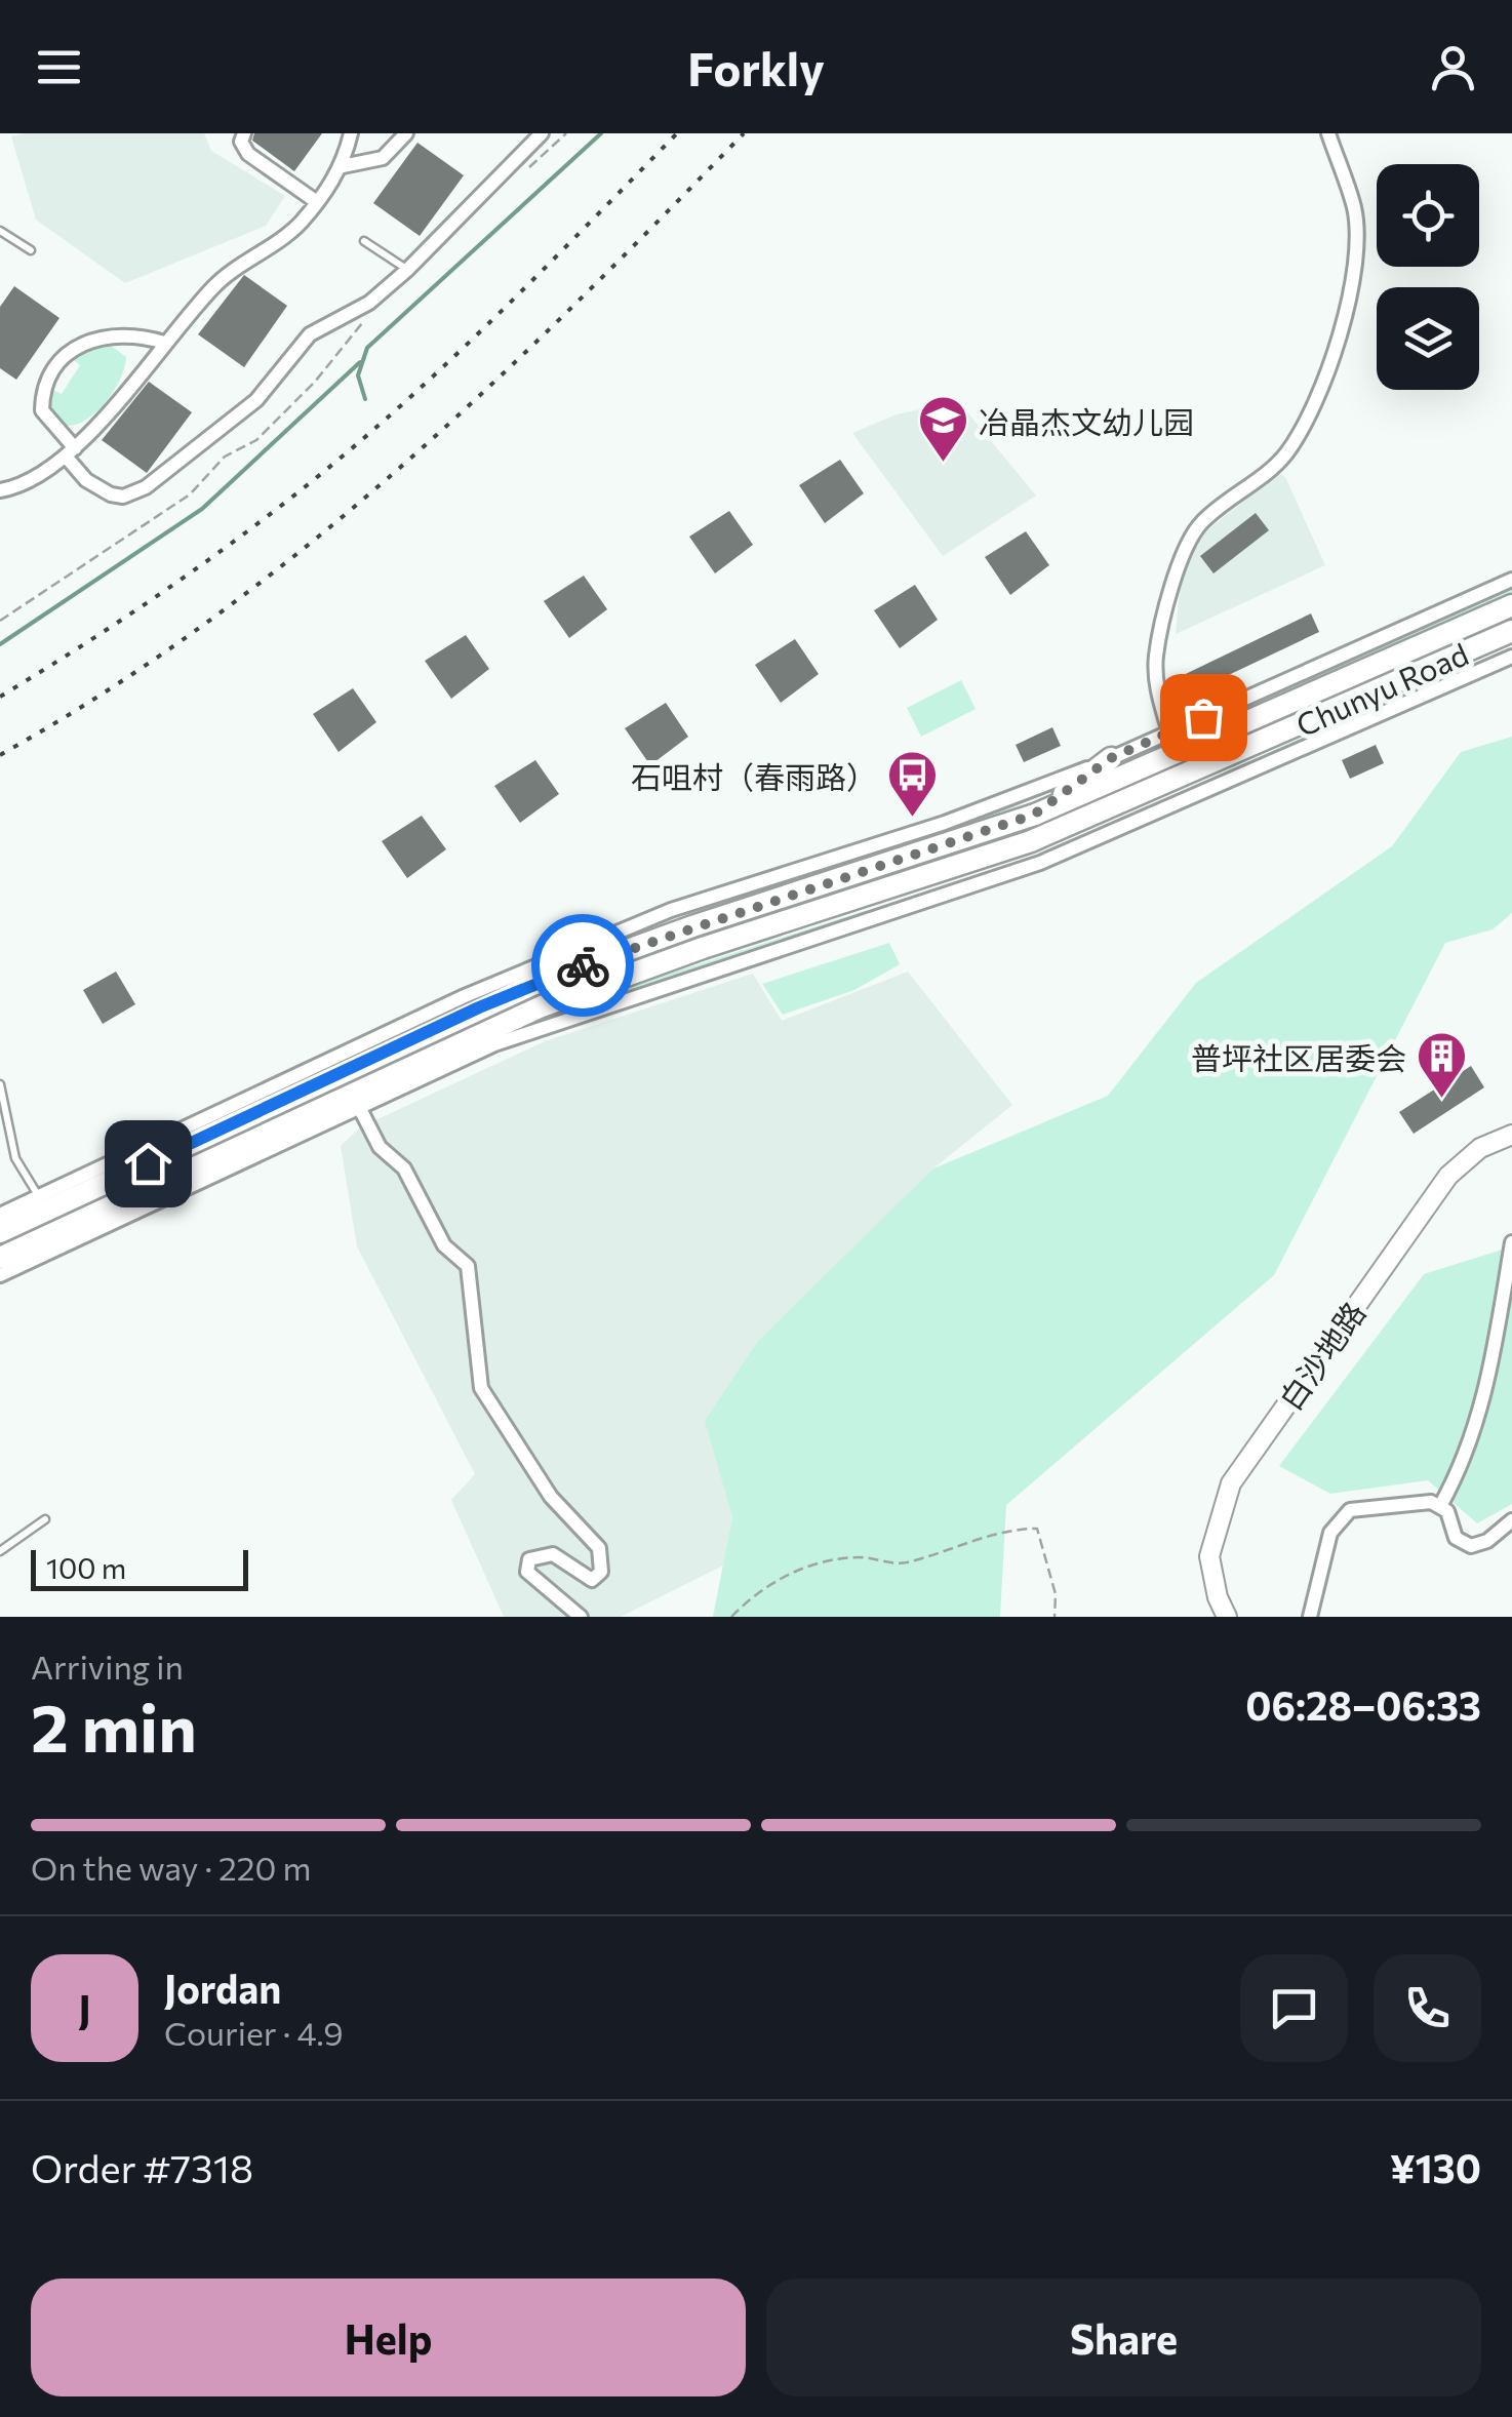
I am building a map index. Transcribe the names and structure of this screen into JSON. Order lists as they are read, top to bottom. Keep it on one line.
{"streets":{"main road":["Chunyu Road"],"street":["白沙地路"]},"places":{"school or university":["冶晶杰文幼儿园"],"bus stop":["石咀村（春雨路）"],"building":["普坪社区居委会"]},"scale_bar":"100 m","page":{"header":"Forkly","scale":"100 m","heading":["2 min","Arriving in","06:28–06:33"],"panel":["Jordan","Courier · 4.9","Order #7318","¥130"],"bar":"On the way · 220 m","round":"J","buttons":["Help","Share"]}}
